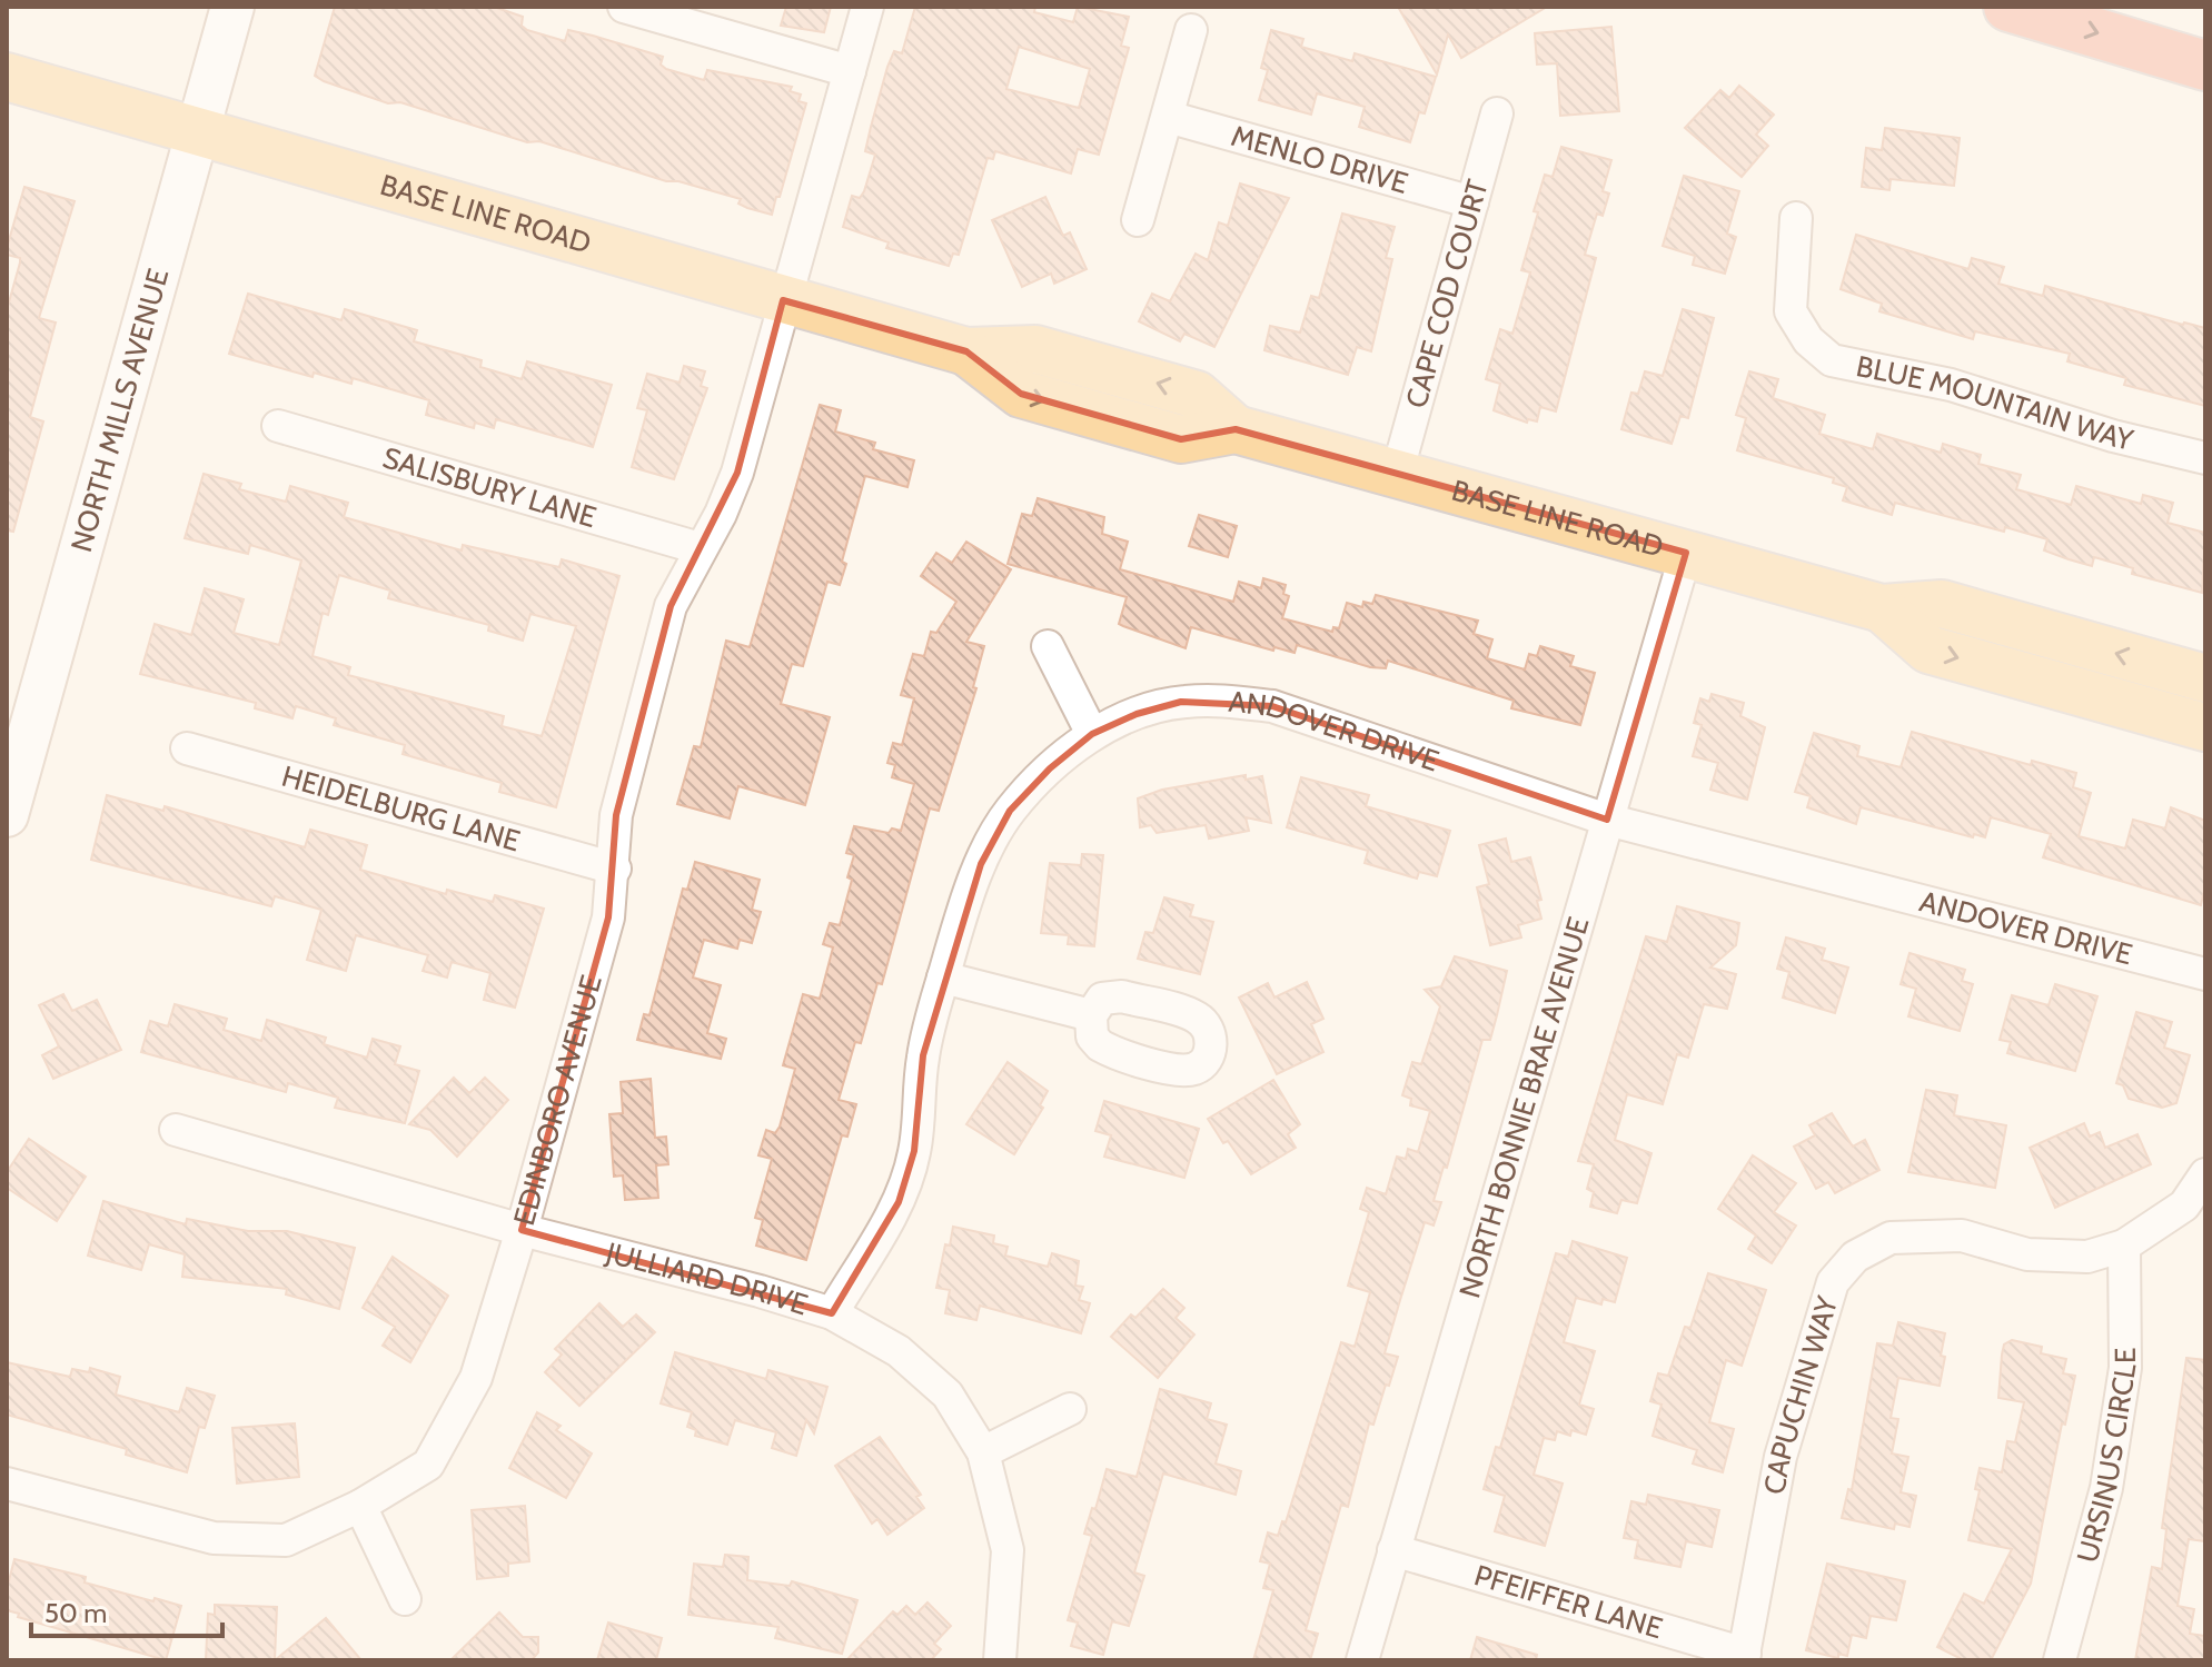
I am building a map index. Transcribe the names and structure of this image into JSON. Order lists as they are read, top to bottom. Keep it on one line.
{"streets":{"main road":["BASE LINE ROAD","NORTH MILLS AVENUE"],"street":["MENLO DRIVE","CAPE COD COURT","BLUE MOUNTAIN WAY","SALISBURY LANE","ANDOVER DRIVE","HEIDELBURG LANE","EDINBORO AVENUE","NORTH BONNIE BRAE AVENUE","JULLIARD DRIVE","CAPUCHIN WAY","URSINUS CIRCLE","PFEIFFER LANE"]},"crossings":[["MENLO DRIVE","CAPE COD COURT"],["BASE LINE ROAD","CAPE COD COURT"],["BASE LINE ROAD","NORTH MILLS AVENUE"],["BASE LINE ROAD","EDINBORO AVENUE"],["BASE LINE ROAD","NORTH BONNIE BRAE AVENUE"],["SALISBURY LANE","EDINBORO AVENUE"],["ANDOVER DRIVE","NORTH BONNIE BRAE AVENUE"],["ANDOVER DRIVE","JULLIARD DRIVE"],["HEIDELBURG LANE","EDINBORO AVENUE"],["EDINBORO AVENUE","JULLIARD DRIVE"],["NORTH BONNIE BRAE AVENUE","PFEIFFER LANE"],["CAPUCHIN WAY","URSINUS CIRCLE"],["CAPUCHIN WAY","PFEIFFER LANE"]],"scale_bar":"50 m"}
